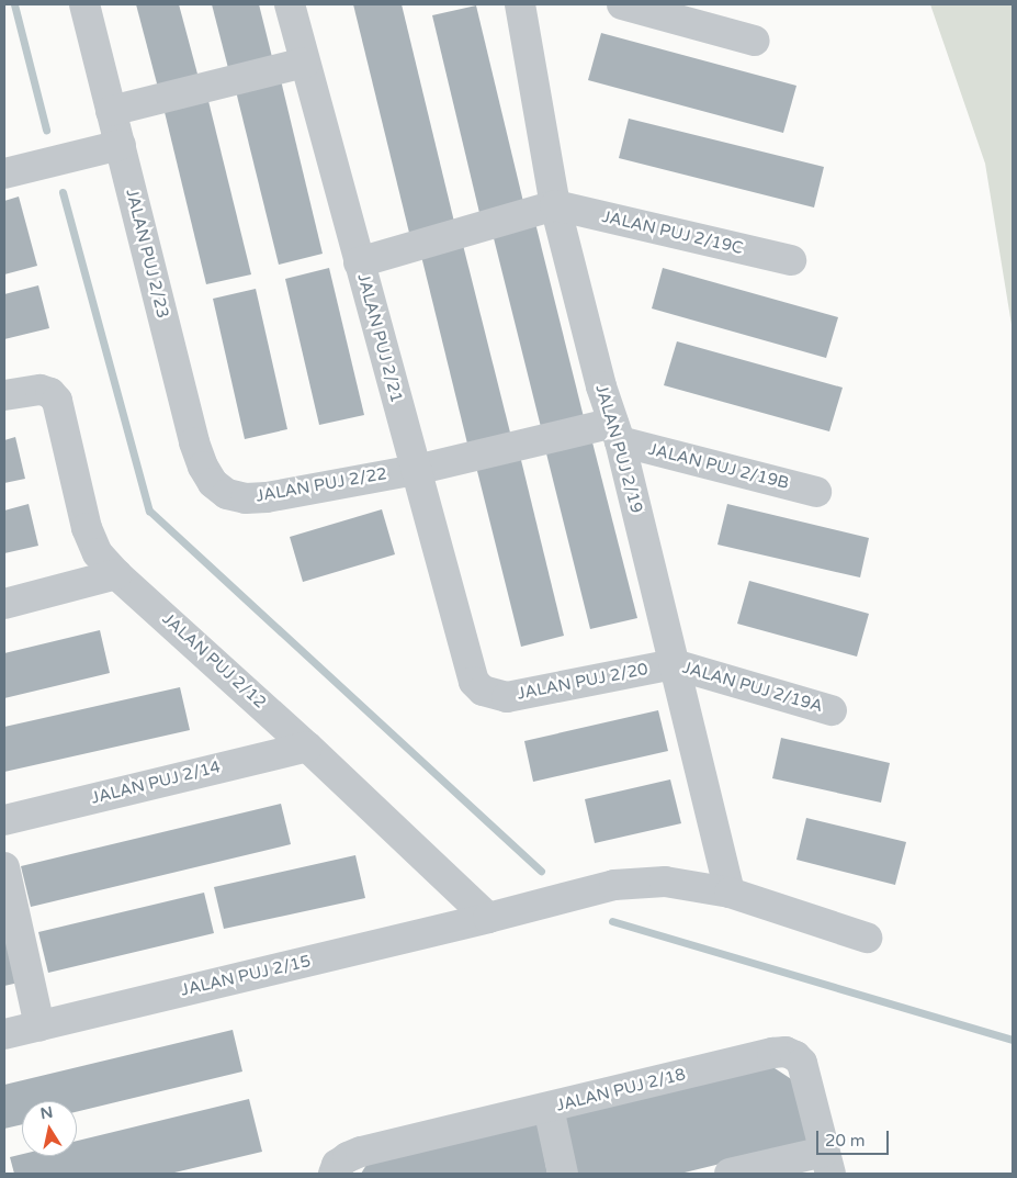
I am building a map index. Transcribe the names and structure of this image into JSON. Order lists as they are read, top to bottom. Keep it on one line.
{"streets":{"street":["JALAN PUJ 2/19C","JALAN PUJ 2/23","JALAN PUJ 2/21","JALAN PUJ 2/19","JALAN PUJ 2/19B","JALAN PUJ 2/22","JALAN PUJ 2/12","JALAN PUJ 2/20","JALAN PUJ 2/19A","JALAN PUJ 2/14","JALAN PUJ 2/15","JALAN PUJ 2/18"]},"crossings":[["JALAN PUJ 2/19C","JALAN PUJ 2/19"],["JALAN PUJ 2/23","JALAN PUJ 2/22"],["JALAN PUJ 2/21","JALAN PUJ 2/22"],["JALAN PUJ 2/21","JALAN PUJ 2/20"],["JALAN PUJ 2/19","JALAN PUJ 2/19B"],["JALAN PUJ 2/19","JALAN PUJ 2/22"],["JALAN PUJ 2/19","JALAN PUJ 2/20"],["JALAN PUJ 2/19","JALAN PUJ 2/19A"],["JALAN PUJ 2/19B","JALAN PUJ 2/22"],["JALAN PUJ 2/12","JALAN PUJ 2/14"],["JALAN PUJ 2/12","JALAN PUJ 2/15"],["JALAN PUJ 2/20","JALAN PUJ 2/19A"]],"scale_bar":"20 m","north":"top"}
